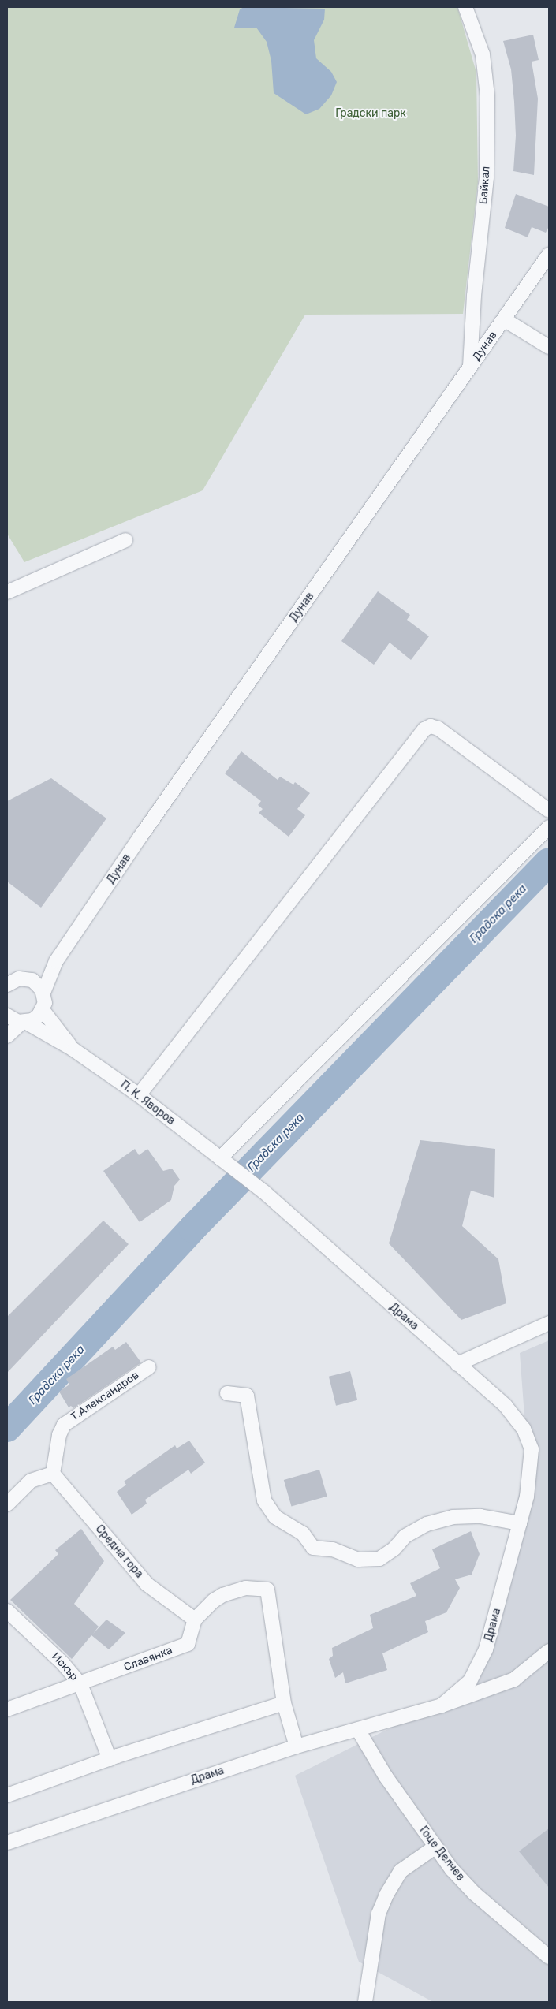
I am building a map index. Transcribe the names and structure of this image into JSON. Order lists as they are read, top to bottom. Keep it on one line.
{"streets":{"street":["Байкал","Дунав","П. К. Яворов","Драма","Т.Александров","Средна гора","Славянка","Искър","Гоце Делчев"]},"crossings":[["Байкал","Дунав"],["Дунав","П. К. Яворов"],["П. К. Яворов","Драма"],["Драма","Гоце Делчев"],["Т.Александров","Средна гора"],["Средна гора","Славянка"],["Славянка","Искър"]],"water":["Градска река"],"parks":["Градски парк"]}
